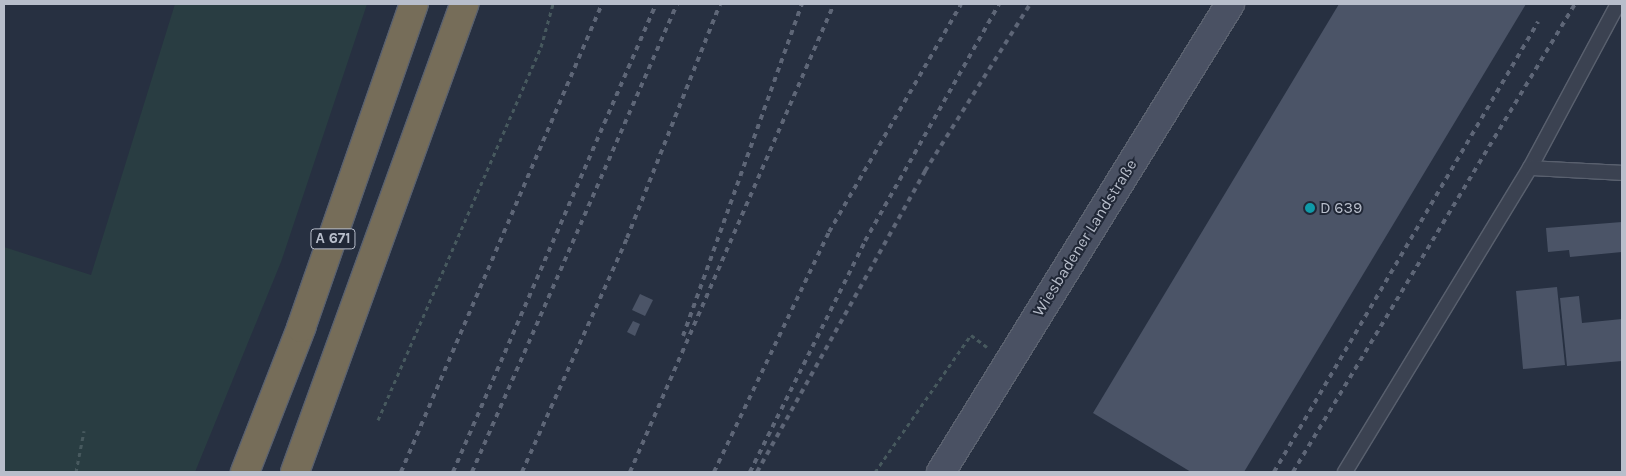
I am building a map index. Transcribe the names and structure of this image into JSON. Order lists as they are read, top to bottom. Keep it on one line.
{"streets":{"highway":["A 671"],"main road":["Wiesbadener Landstraße"]},"places":["D 639"]}
